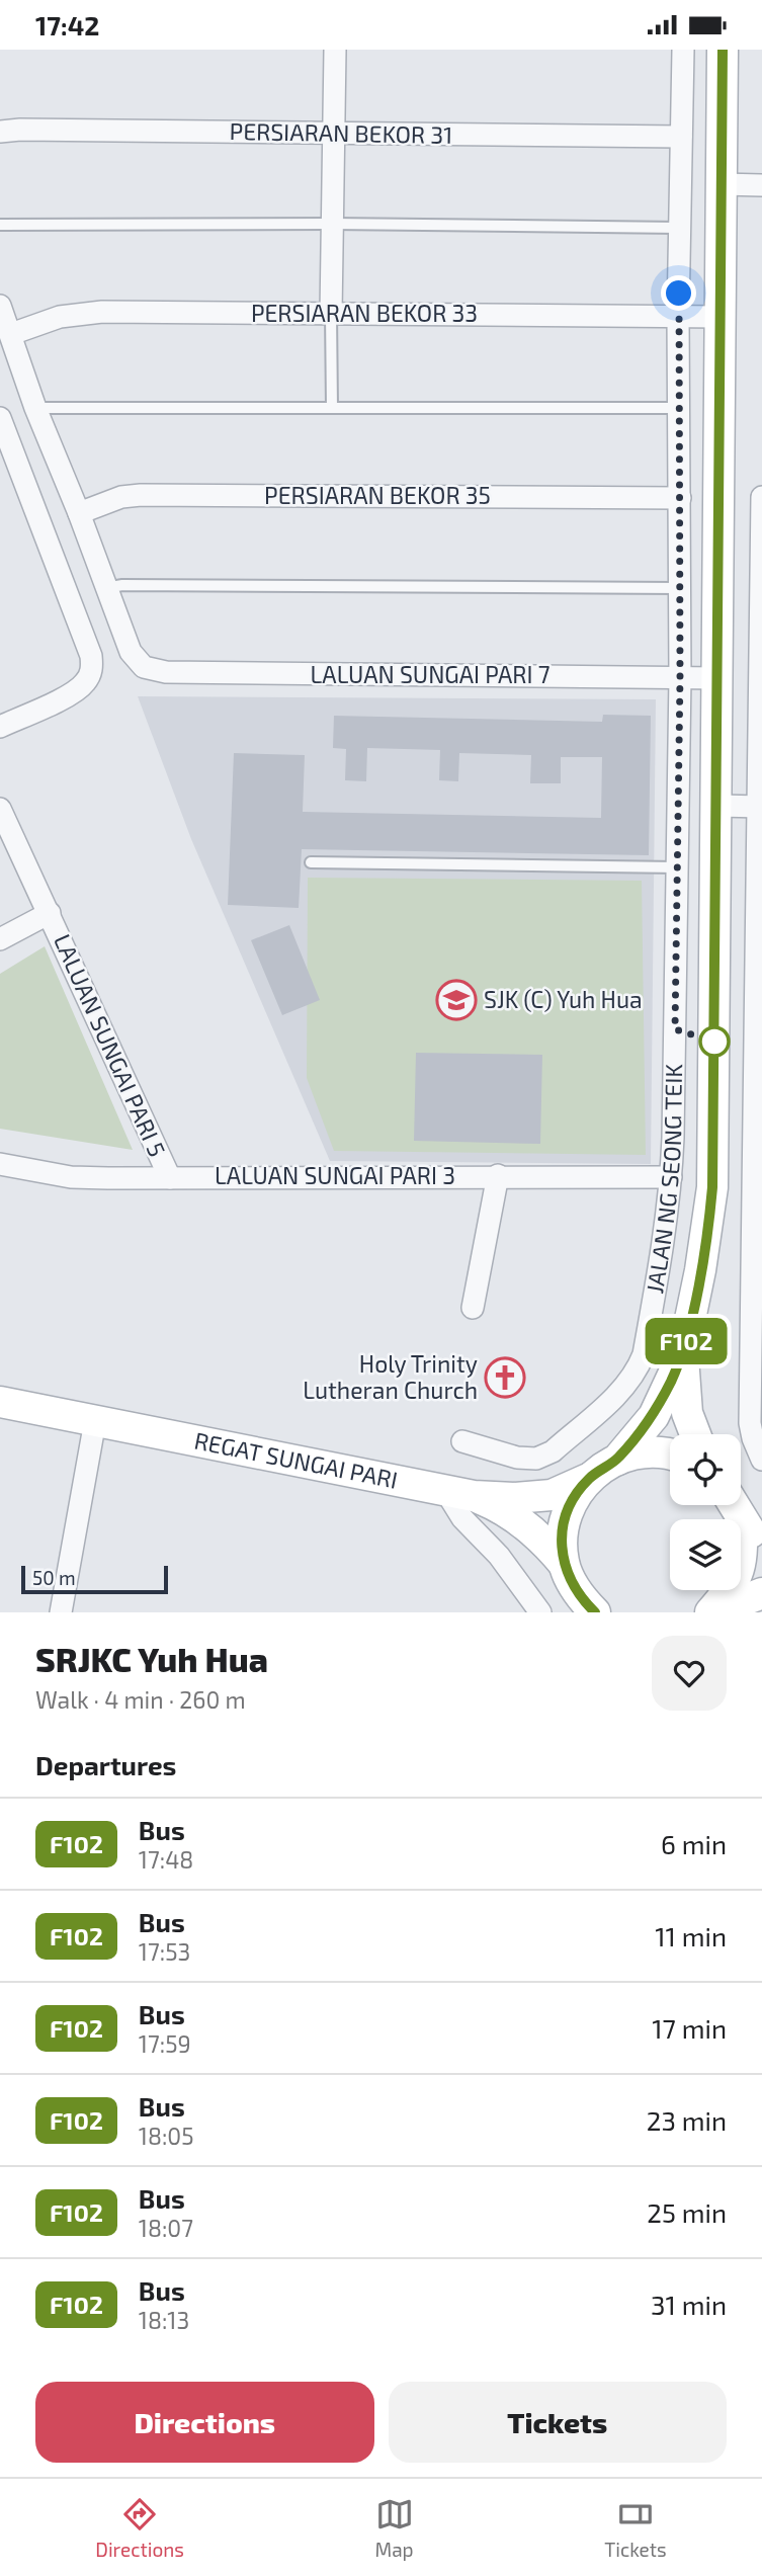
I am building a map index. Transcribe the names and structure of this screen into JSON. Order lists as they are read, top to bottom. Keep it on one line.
{"streets":{"main road":["JALAN NG SEONG TEIK","REGAT SUNGAI PARI"],"street":["PERSIARAN BEKOR 31","PERSIARAN BEKOR 33","PERSIARAN BEKOR 35","LALUAN SUNGAI PARI 7","LALUAN SUNGAI PARI 5","LALUAN SUNGAI PARI 3"]},"crossings":[["PERSIARAN BEKOR 31","JALAN NG SEONG TEIK"],["PERSIARAN BEKOR 33","JALAN NG SEONG TEIK"],["PERSIARAN BEKOR 35","JALAN NG SEONG TEIK"],["LALUAN SUNGAI PARI 7","JALAN NG SEONG TEIK"],["LALUAN SUNGAI PARI 5","LALUAN SUNGAI PARI 3"],["LALUAN SUNGAI PARI 3","JALAN NG SEONG TEIK"]],"places":{"school or university":["SJK (C) Yuh Hua"],"church":["Holy Trinity Lutheran Church"]},"lines":["bus line F102"],"scale_bar":"50 m","page":{"status":"17:42","on_map":"F102","scale":"50 m","heading":[["SRJKC Yuh Hua","Walk · 4 min · 260 m"],"Departures"],"list":[{"mark":"F102","name":"Bus","note":"17:48","value":"6 min"},{"mark":"F102","name":"Bus","note":"17:53","value":"11 min"},{"mark":"F102","name":"Bus","note":"17:59","value":"17 min"},{"mark":"F102","name":"Bus","note":"18:05","value":"23 min"},{"mark":"F102","name":"Bus","note":"18:07","value":"25 min"},{"mark":"F102","name":"Bus","note":"18:13","value":"31 min"}],"buttons":["Directions","Tickets"],"tabs":["Directions","Map","Tickets"]}}
